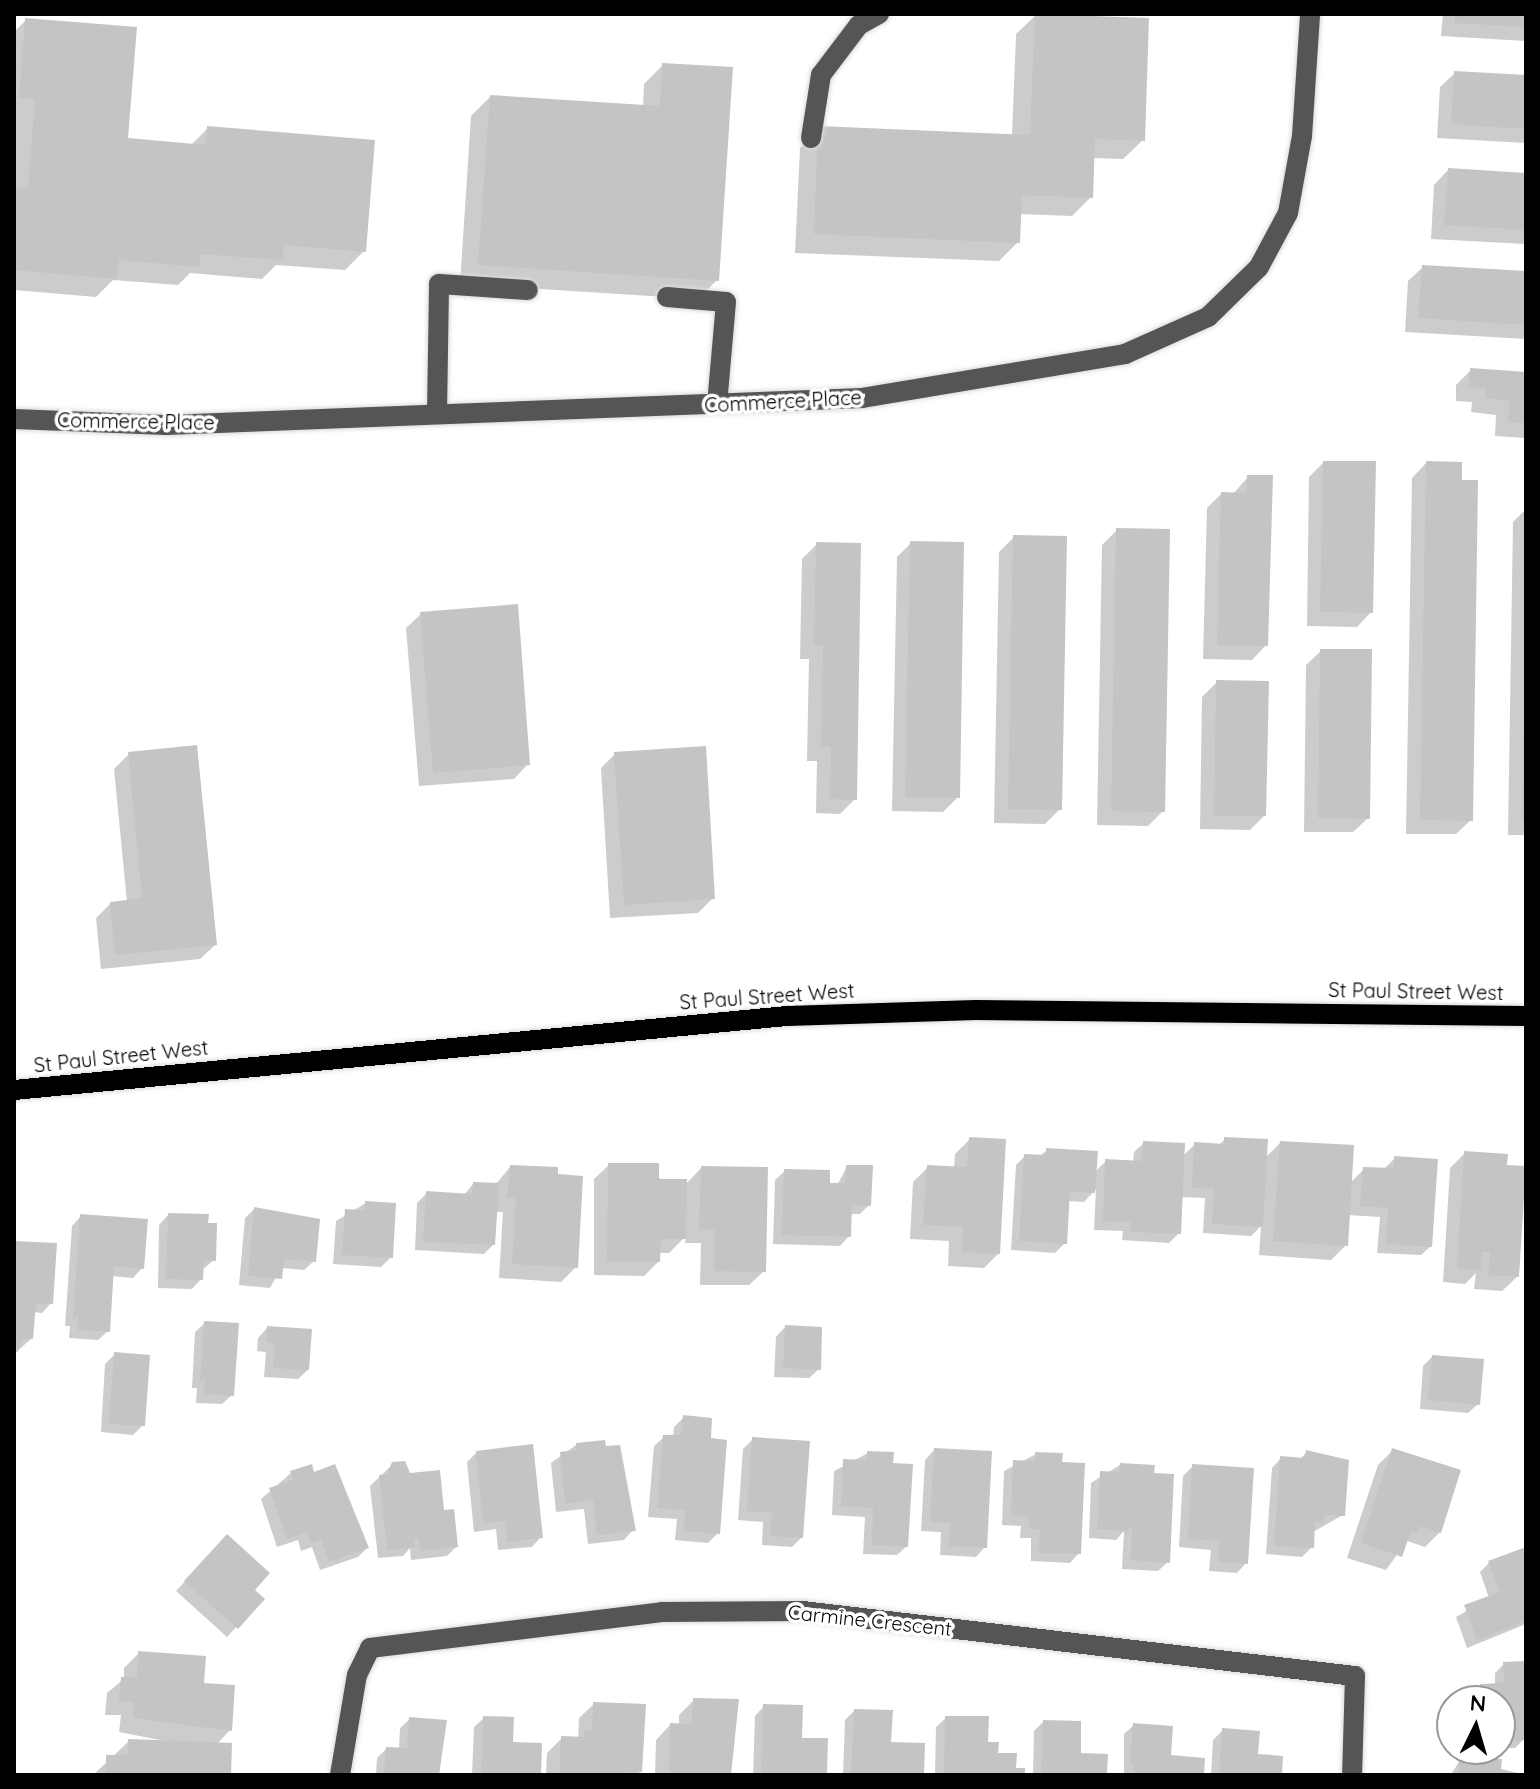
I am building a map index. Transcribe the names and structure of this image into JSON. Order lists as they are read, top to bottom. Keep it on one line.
{"streets":{"main road":["St Paul Street West"],"street":["Commerce Place","Carmine Crescent"]},"north":"top"}
